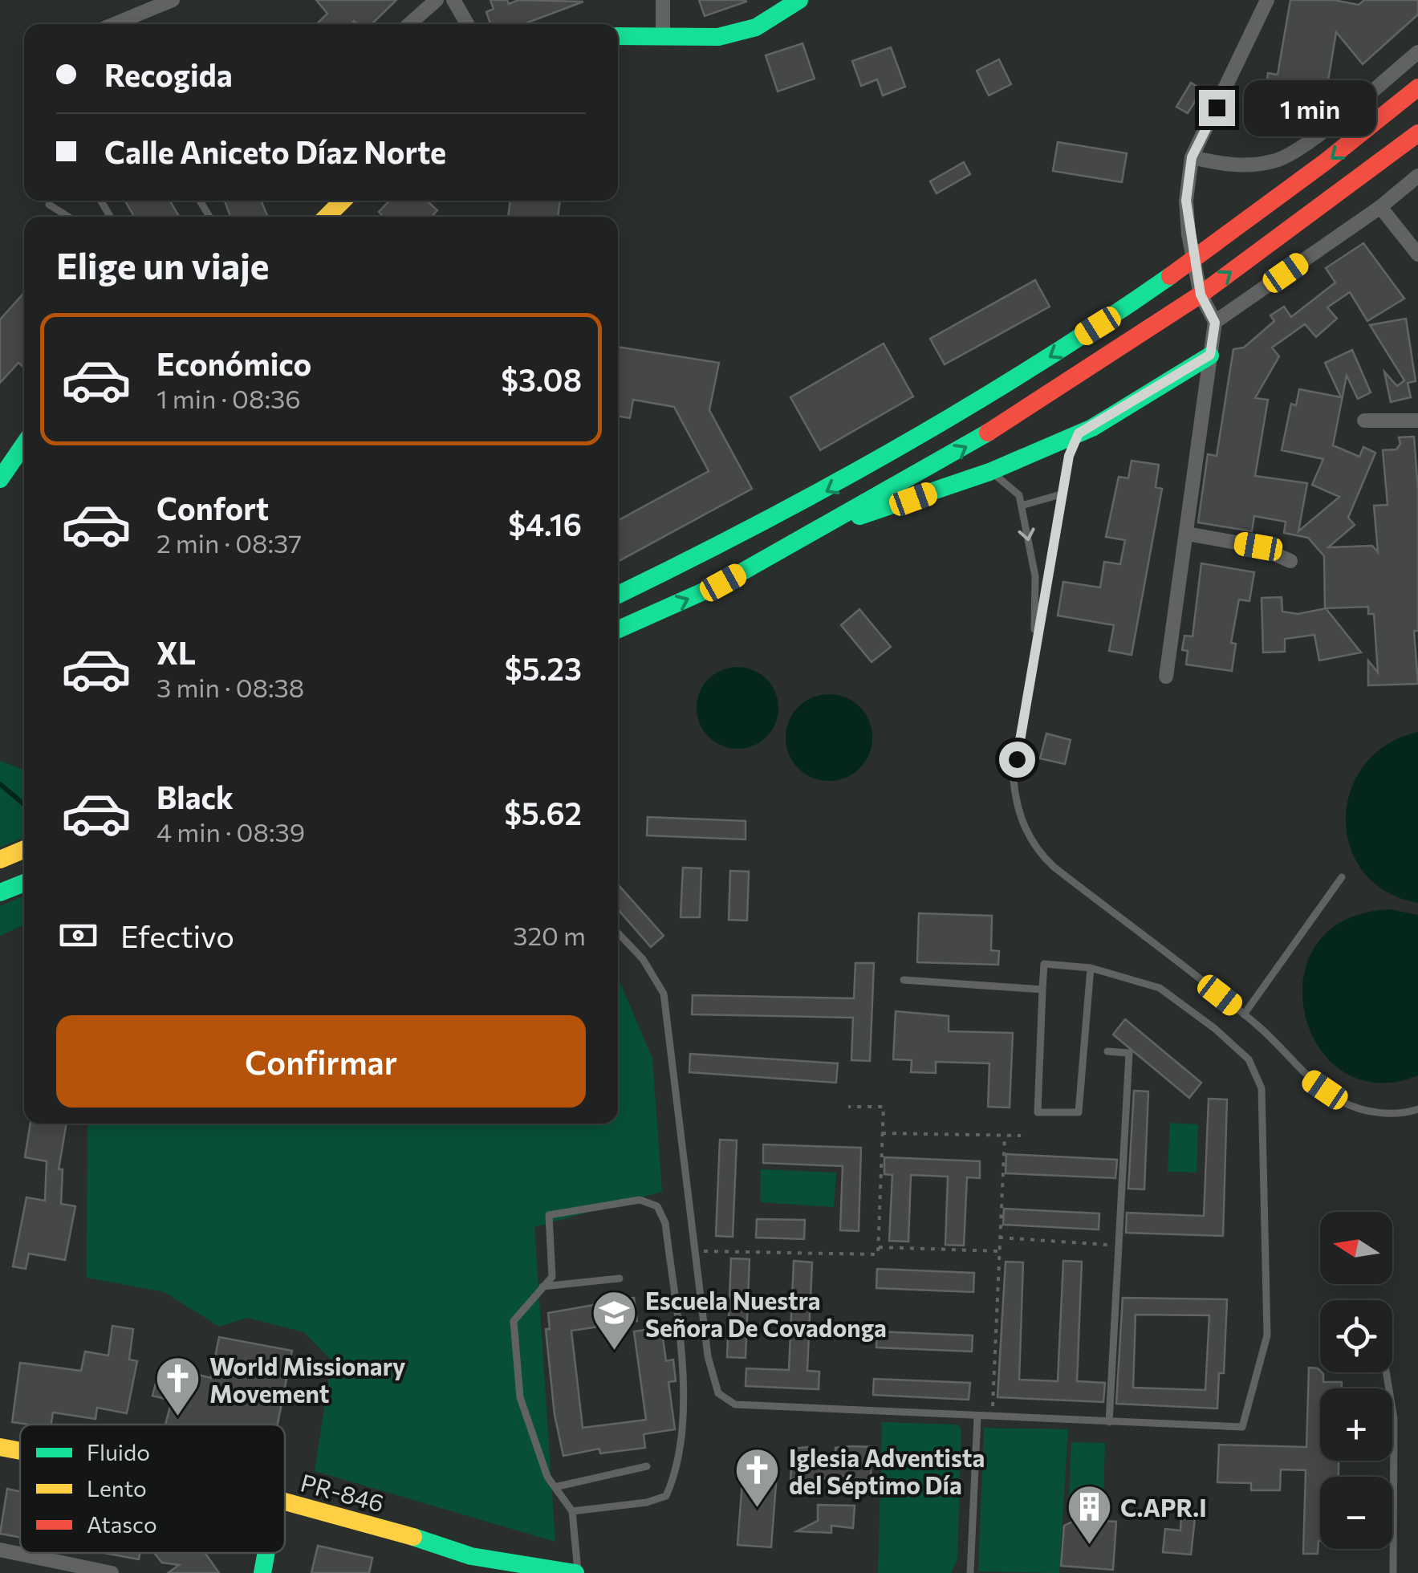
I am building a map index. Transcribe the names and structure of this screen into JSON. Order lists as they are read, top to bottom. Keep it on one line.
{"streets":{"main road":["PR-846"]},"places":{"school or university":["Escuela Nuestra Señora De Covadonga"],"church":["World Missionary Movement","Iglesia Adventista del Séptimo Día"],"building":["C.APR.I"]},"legend":["Fluido","Lento","Atasco"],"north":"left","page":{"banner":["Recogida","Calle Aniceto Díaz Norte"],"bubble":"1 min","heading":"Elige un viaje","list":[{"name":"Económico","note":"1 min · 08:36","value":"$3.08"},{"name":"Confort","note":"2 min · 08:37","value":"$4.16"},{"name":"XL","note":"3 min · 08:38","value":"$5.23"},{"name":"Black","note":"4 min · 08:39","value":"$5.62"}],"pay":["Efectivo","320 m"],"buttons":"Confirmar","map_buttons":["+","−"]}}
